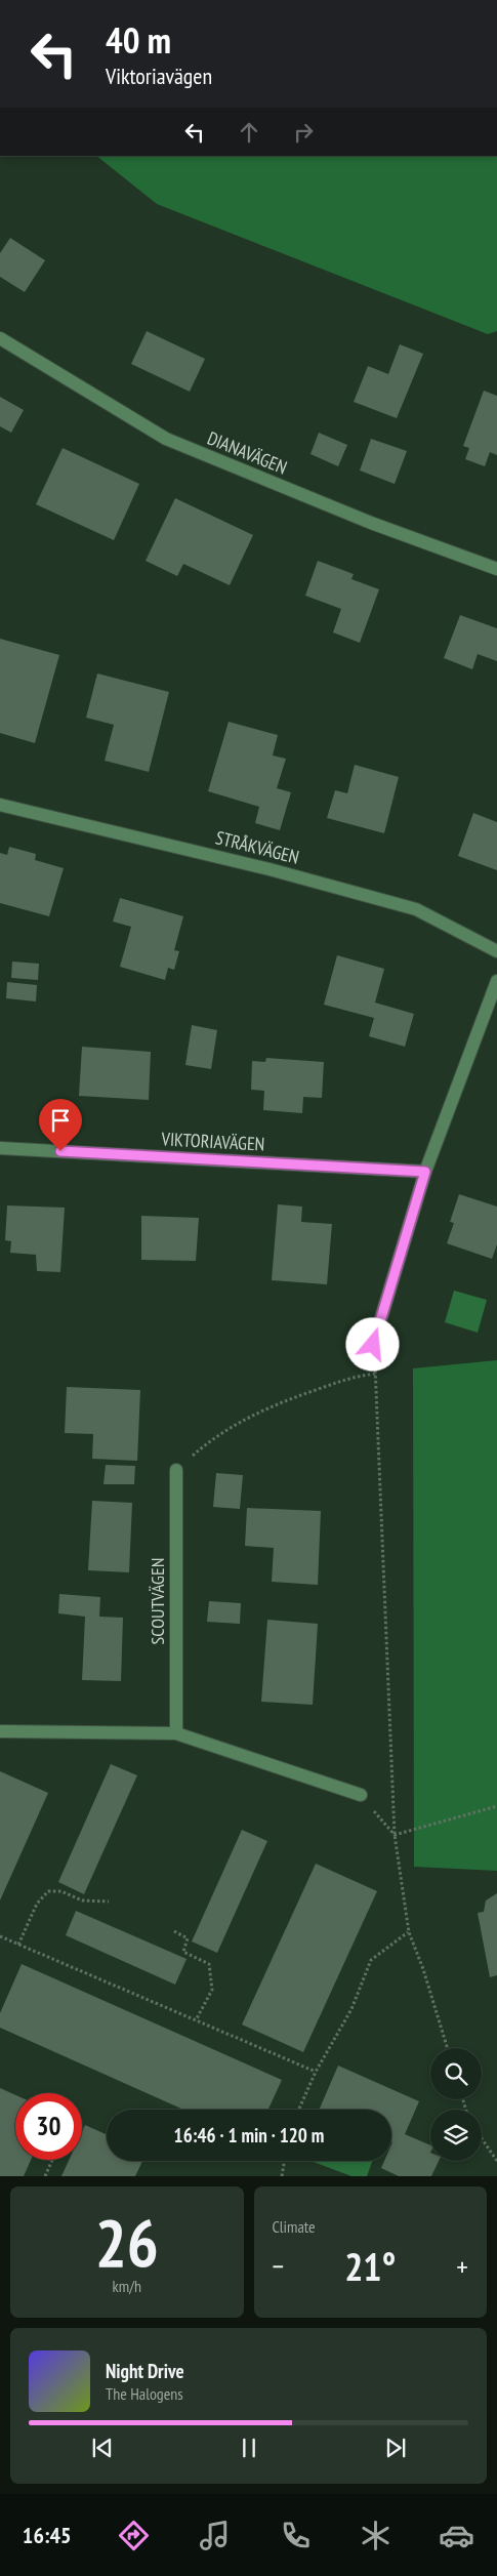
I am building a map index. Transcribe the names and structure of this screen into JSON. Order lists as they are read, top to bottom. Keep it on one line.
{"streets":{"street":["DIANAVÄGEN","STRÅKVÄGEN","VIKTORIAVÄGEN","SCOUTVÄGEN"]},"page":{"turn":["40 m","Viktoriavägen"],"limit":"30","trip":"16:46 · 1 min · 120 m","tile":[["26","km/h"],"Climate"],"heat":["−","21°","+"],"song":["Night Drive","The Halogens"],"tabs":"16:45"}}
